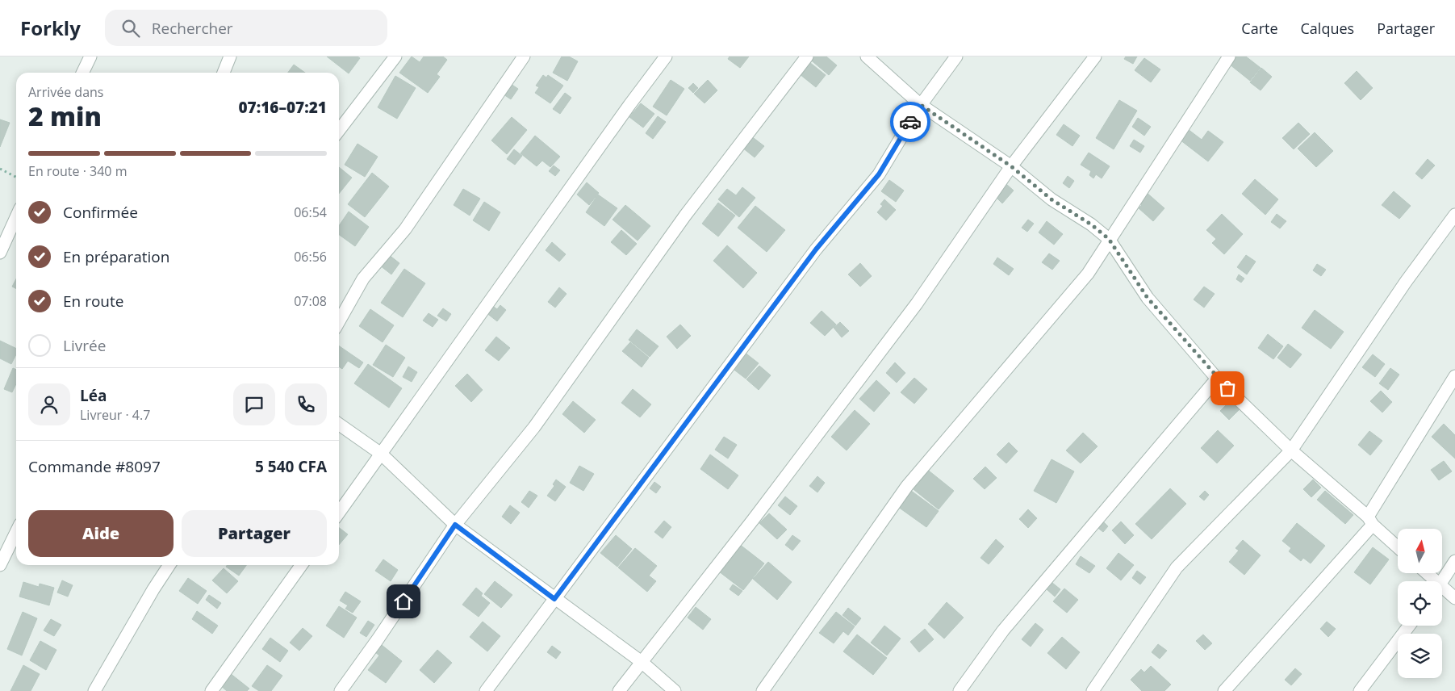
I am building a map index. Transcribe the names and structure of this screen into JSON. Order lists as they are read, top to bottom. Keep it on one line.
{"north":"top","page":{"header":"Forkly","search":"Rechercher","nav":["Carte","Calques","Partager"],"heading":["2 min","Arrivée dans","07:16–07:21"],"panel":["Léa","Livreur · 4.7","Commande #8097","5 540 CFA"],"bar":"En route · 340 m","list":[["Confirmée","06:54"],["En préparation","06:56"],["En route","07:08"],"Livrée"],"buttons":["Aide","Partager"]}}
